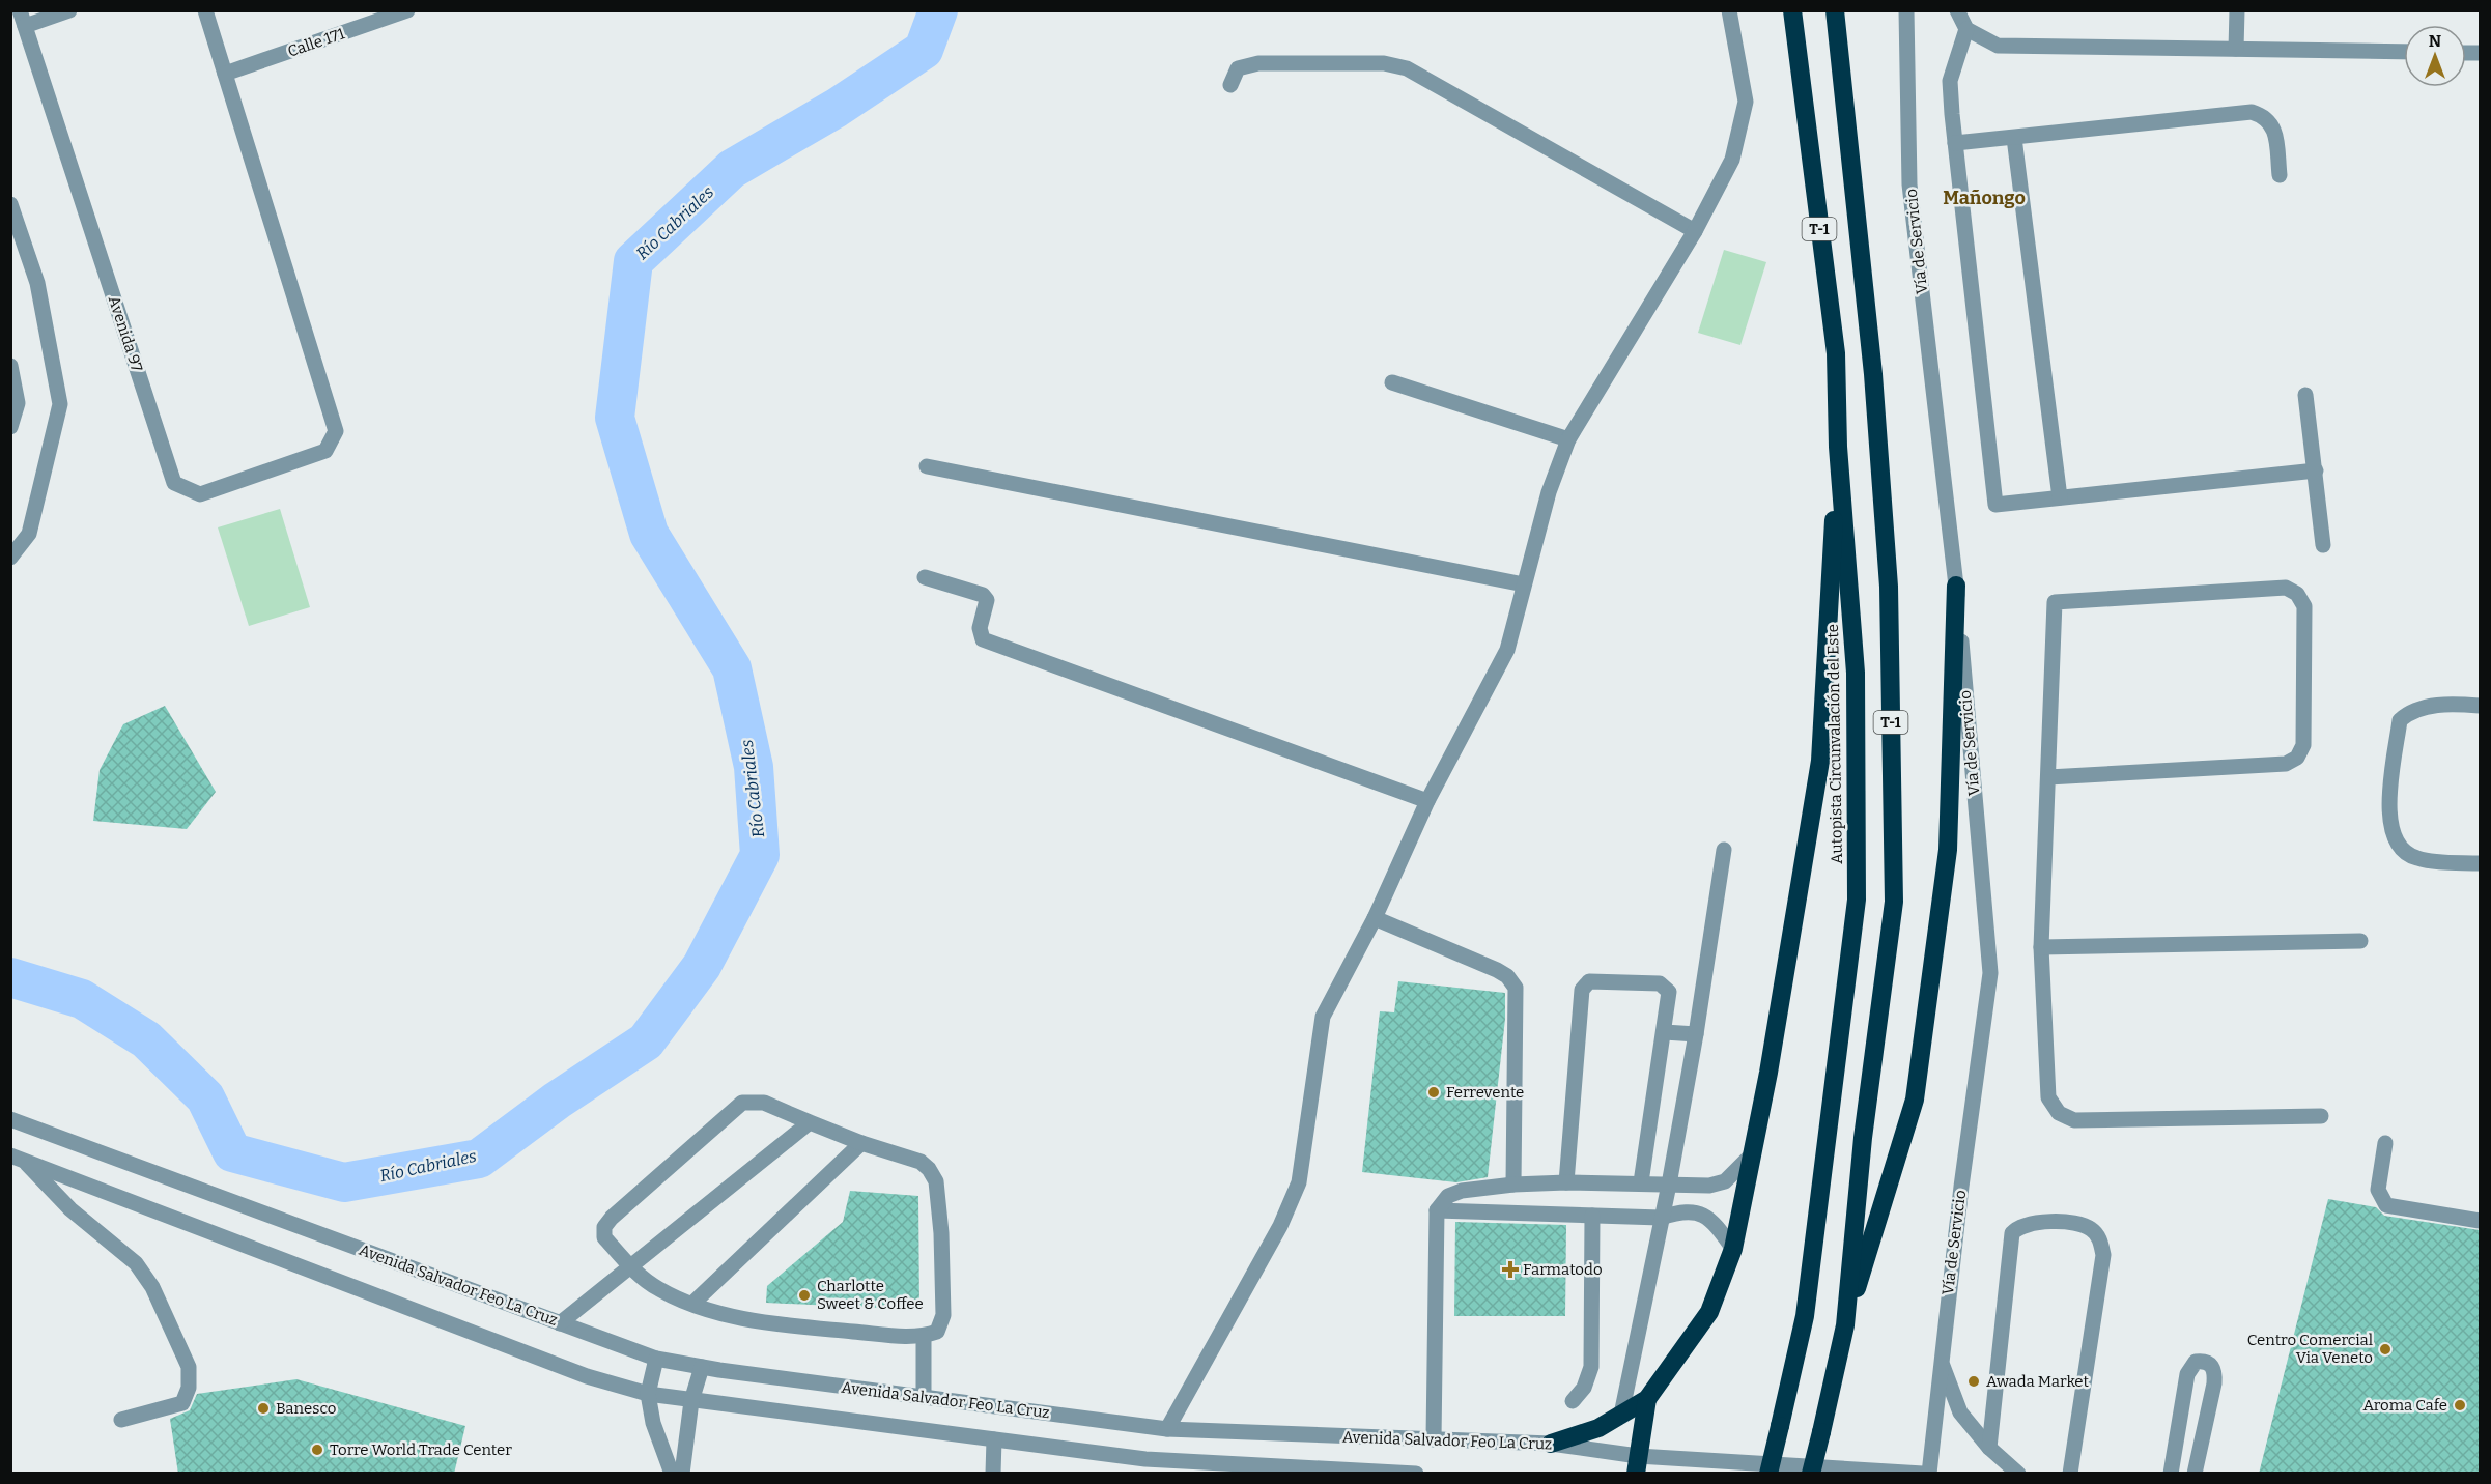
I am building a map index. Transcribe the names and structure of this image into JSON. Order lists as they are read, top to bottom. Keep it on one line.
{"streets":{"highway":["T-1","Autopista Circunvalación del Este"],"street":["Calle 171","Vía de Servicio","Avenida 97","Avenida Salvador Feo La Cruz"]},"crossings":[["Calle 171","Avenida 97"]],"districts":["Mañongo"],"water":["Río Cabriales"],"places":{"other":["Ferrevente","Charlotte Sweet & Coffee","Centro Comercial Via Veneto","Awada Market","Aroma Cafe","Banesco","Torre World Trade Center"],"health":["Farmatodo"]},"north":"top"}
